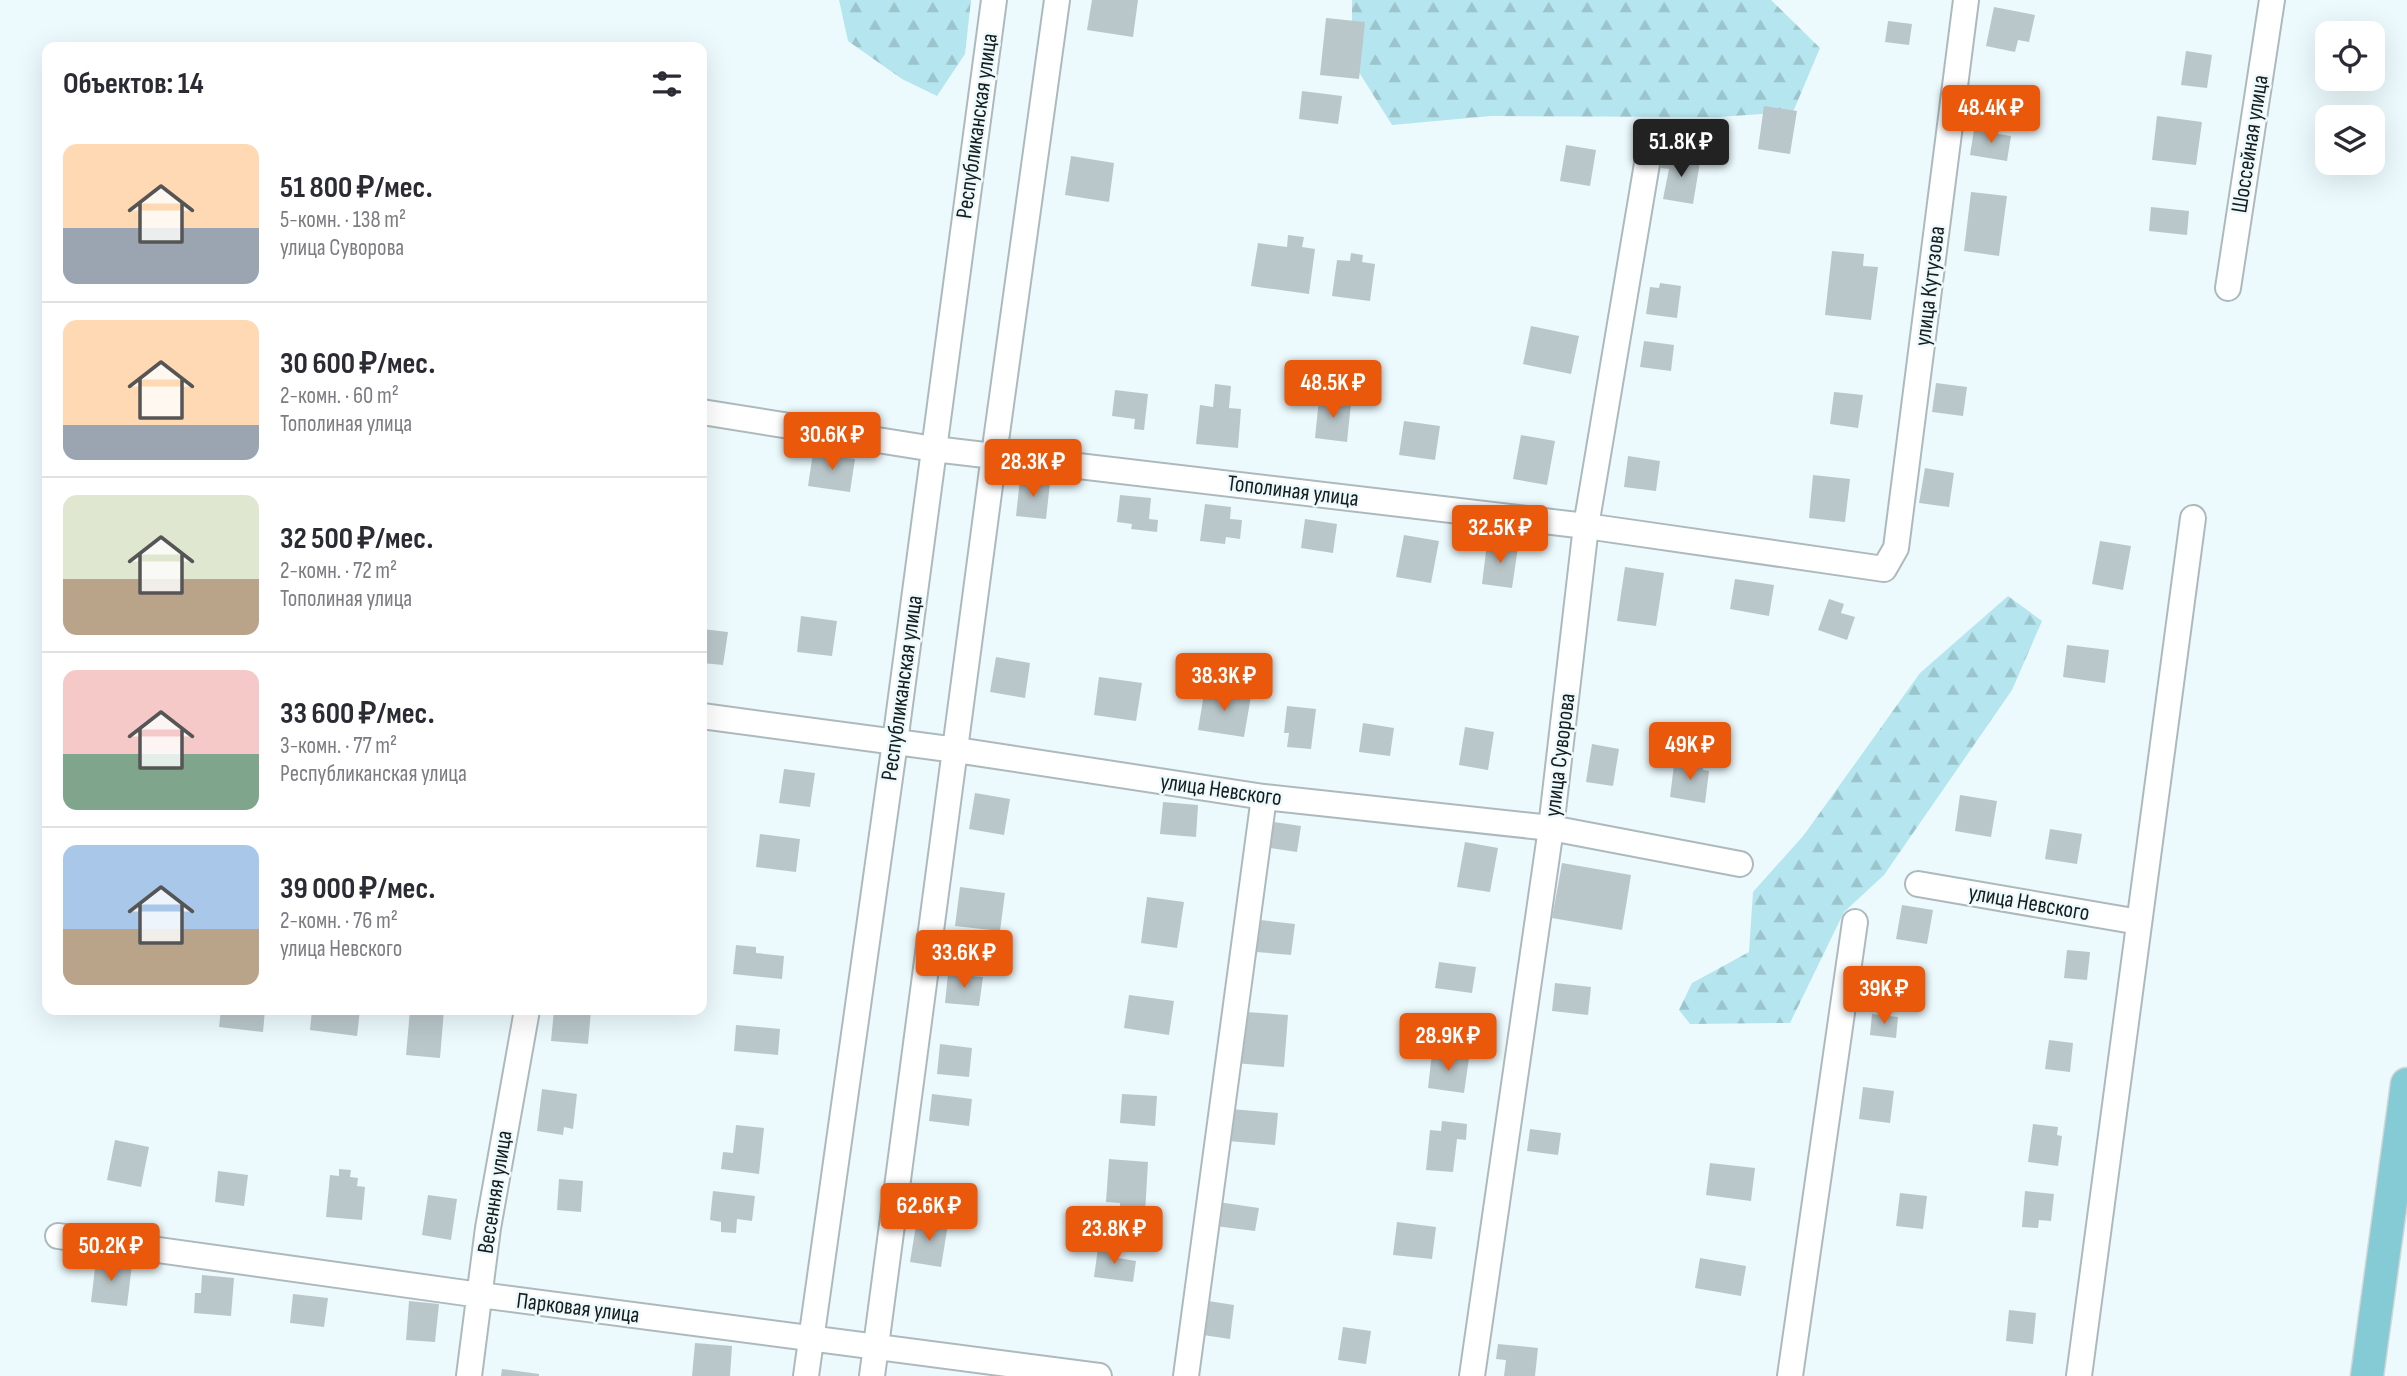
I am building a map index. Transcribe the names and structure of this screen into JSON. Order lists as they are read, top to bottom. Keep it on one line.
{"streets":{"street":["Республиканская улица","Шоссейная улица","улица Кутузова","Тополиная улица","улица Суворова","улица Невского","Весенняя улица","Парковая улица"]},"crossings":[["Республиканская улица","Тополиная улица"],["Республиканская улица","улица Невского"],["Республиканская улица","Парковая улица"],["улица Кутузова","Тополиная улица"],["Тополиная улица","улица Суворова"],["улица Суворова","улица Невского"],["Весенняя улица","Парковая улица"]],"page":{"heading":"Объектов: 14","price":["48.4K ₽","51.8K ₽","48.5K ₽","30.6K ₽","28.3K ₽","32.5K ₽","38.3K ₽","49K ₽","33.6K ₽","39K ₽","28.9K ₽","62.6K ₽","23.8K ₽","50.2K ₽"],"list":[{"name":"51 800 ₽/мес.","note":"5-комн. · 138 m² · улица Суворова"},{"name":"30 600 ₽/мес.","note":"2-комн. · 60 m² · Тополиная улица"},{"name":"32 500 ₽/мес.","note":"2-комн. · 72 m² · Тополиная улица"},{"name":"33 600 ₽/мес.","note":"3-комн. · 77 m² · Республиканская улица"},{"name":"39 000 ₽/мес.","note":"2-комн. · 76 m² · улица Невского"}]}}
